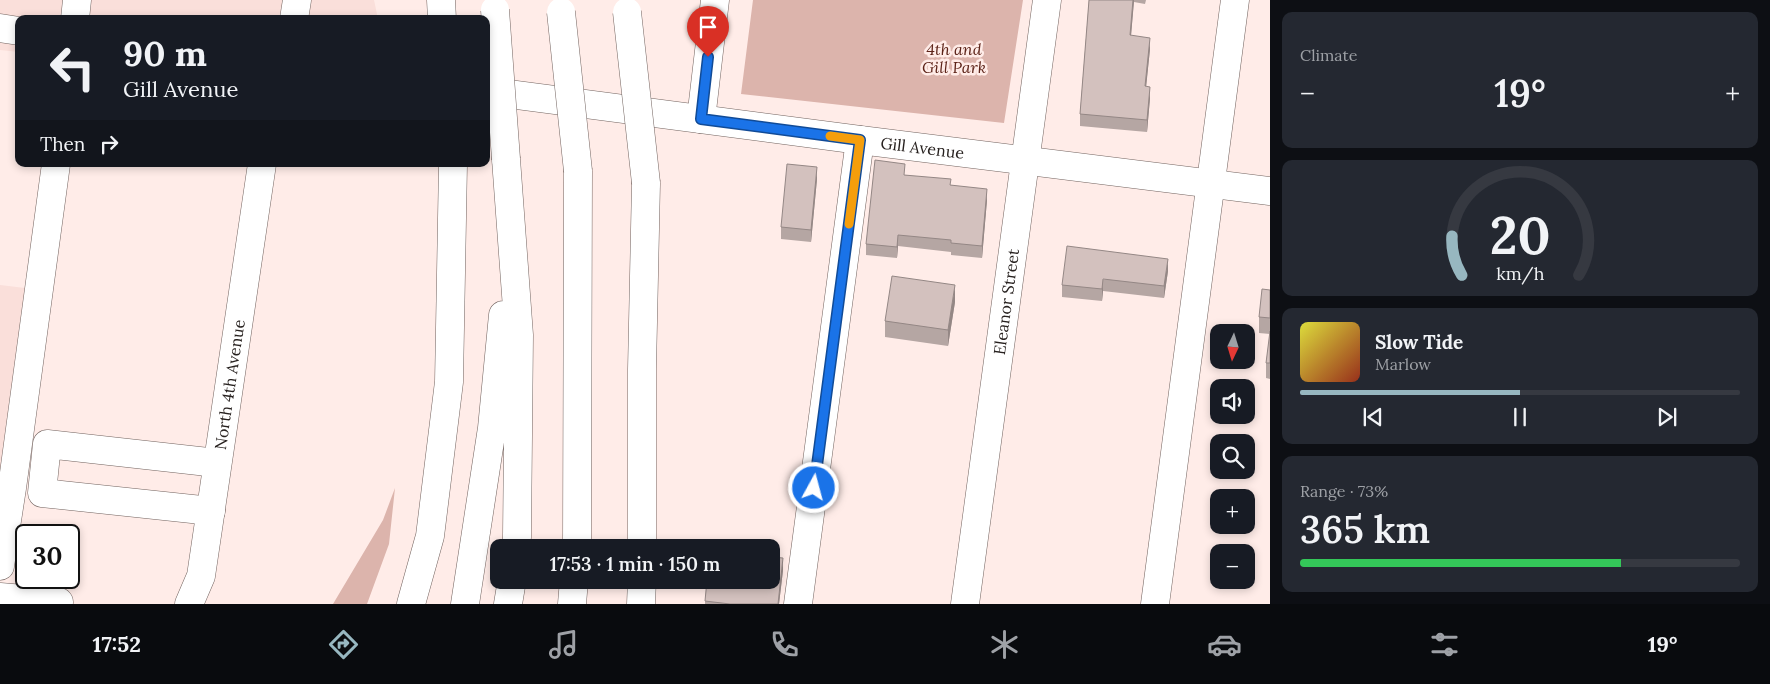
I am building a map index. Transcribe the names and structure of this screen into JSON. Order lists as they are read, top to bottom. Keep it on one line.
{"streets":{"main road":["Gill Avenue","Eleanor Street","North 4th Avenue"]},"crossings":[["Gill Avenue","Eleanor Street"]],"parks":["4th and Gill Park"],"north":"bottom","page":{"tile":["Climate",["Range · 73%","365 km"]],"turn":["90 m","Gill Avenue"],"heat":["−","19°","+"],"then":"Then","song":["Slow Tide","Marlow"],"map_buttons":["+","−"],"limit":"30","trip":"17:53 · 1 min · 150 m","tabs":["17:52","19°"],"gauge":["20","km/h"]}}
